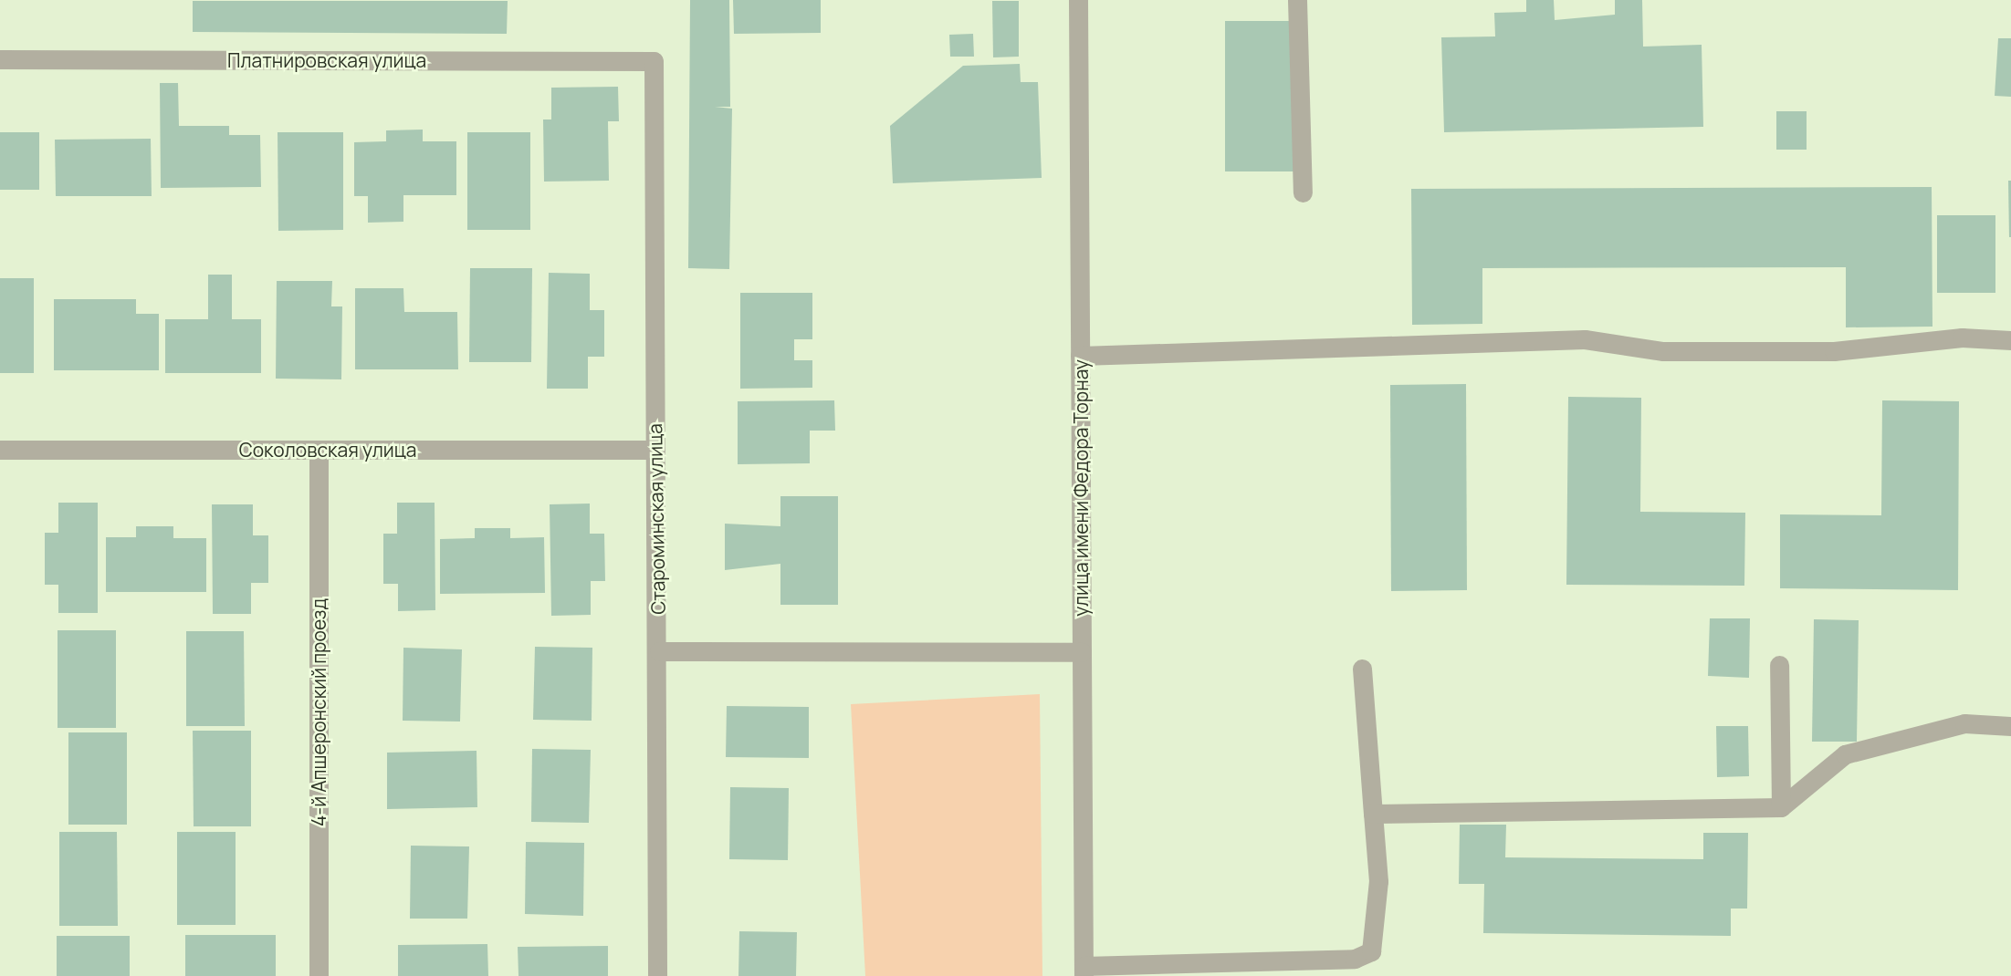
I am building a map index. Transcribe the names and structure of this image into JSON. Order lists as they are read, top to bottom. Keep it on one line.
{"streets":{"street":["Платнировская улица","Соколовская улица","улица имени Федора Торнау","Староминская улица","4-й Апшеронский проезд"]},"crossings":[["Платнировская улица","Староминская улица"],["Соколовская улица","Староминская улица"],["Соколовская улица","4-й Апшеронский проезд"]]}
